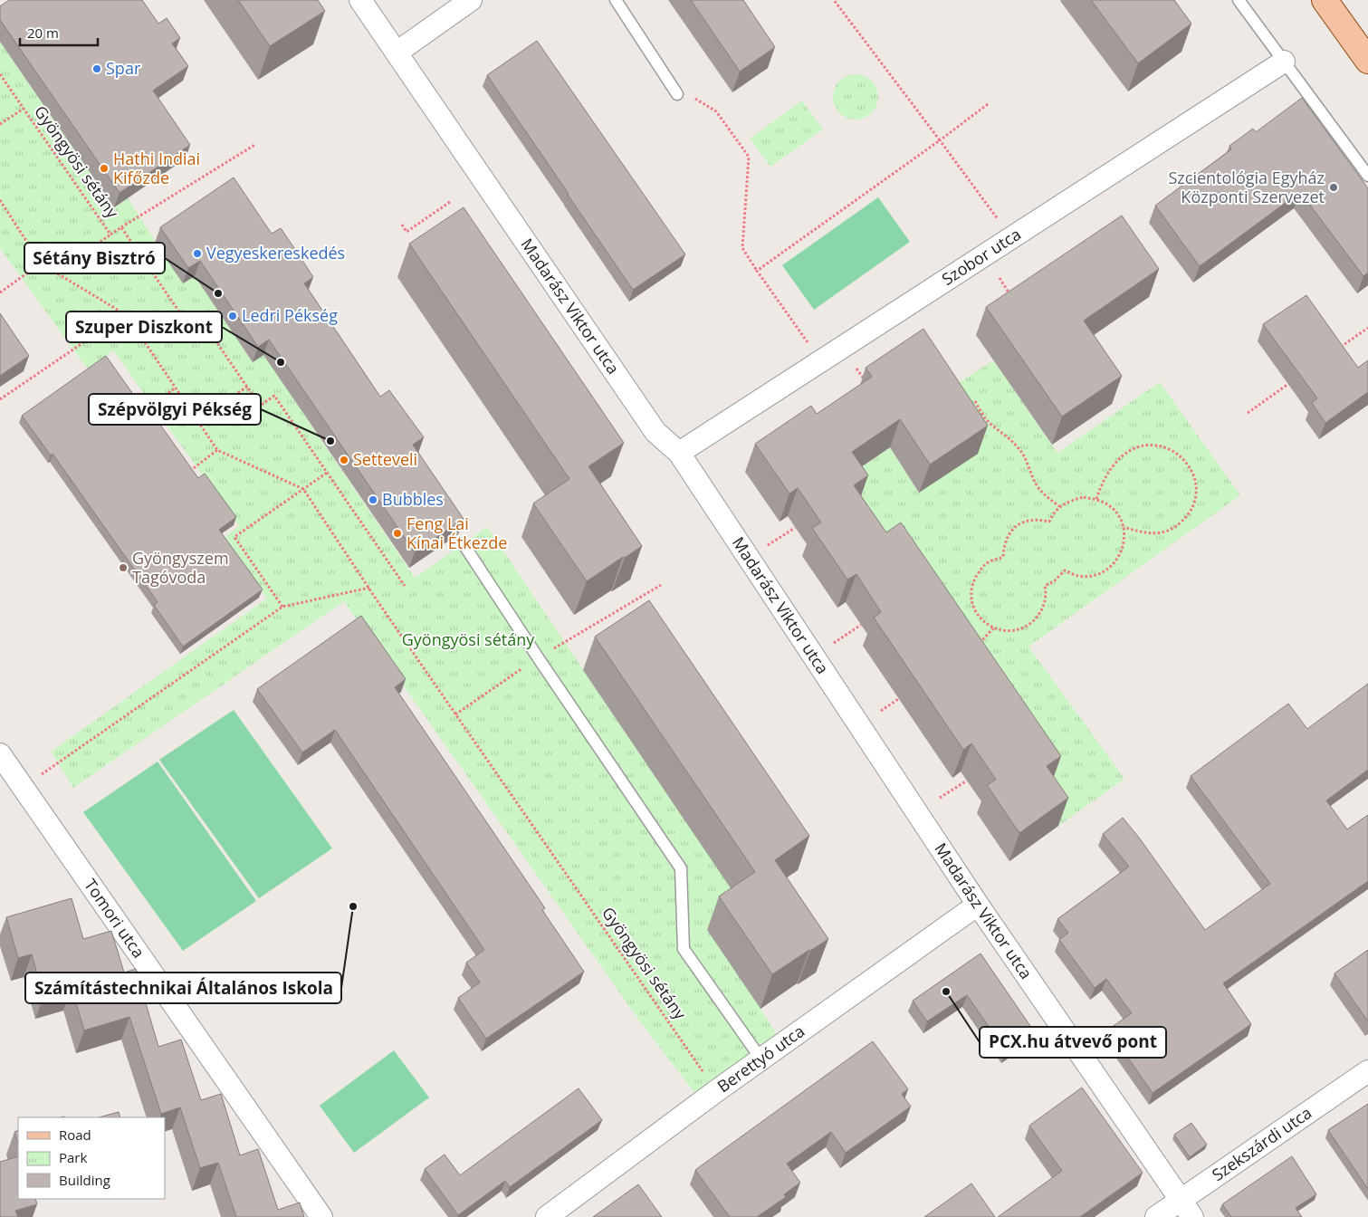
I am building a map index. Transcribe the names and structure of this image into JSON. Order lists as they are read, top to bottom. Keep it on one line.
{"streets":{"street":["Szobor utca","Madarász Viktor utca","Tomori utca","Berettyó utca","Szekszárdi utca"],"path":["Gyöngyösi sétány"]},"crossings":[["Gyöngyösi sétány","Berettyó utca"],["Szobor utca","Madarász Viktor utca"],["Madarász Viktor utca","Berettyó utca"],["Madarász Viktor utca","Szekszárdi utca"]],"parks":["Gyöngyösi sétány"],"places":["Spar","Hathi Indiai Kifőzde","Szcientológia Egyház Központi Szervezet","Vegyeskereskedés","Sétány Bisztró","Ledri Pékség","Szuper Diszkont","Szépvölgyi Pékség","Setteveli","Bubbles","Feng Lai Kínai Étkezde","Gyöngyszem Tagóvoda","Számítástechnikai Általános Iskola","PCX.hu átvevő pont"],"legend":["Road","Park","Building"],"scale_bar":"20 m"}
